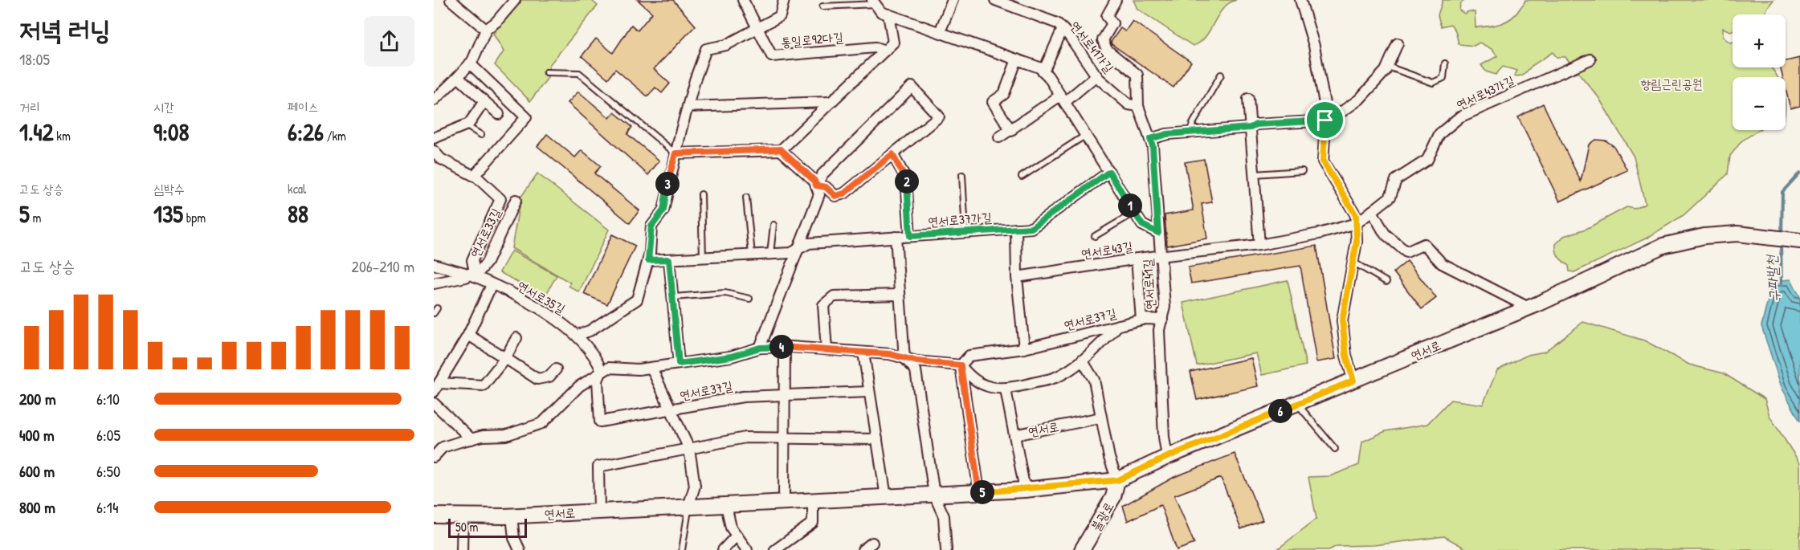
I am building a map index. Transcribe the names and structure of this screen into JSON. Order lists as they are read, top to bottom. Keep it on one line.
{"streets":{"main road":["연서로","불광로"],"street":["통일로92다길","연서로41가길","연서로43가길","연서로37가길","연서로33길","연서로43길","연서로41길","연서로35길","연서로37길"]},"crossings":[["연서로41가길","연서로41길"],["연서로43가길","연서로43길"],["연서로33길","연서로35길"],["연서로43길","연서로41길"],["연서로41길","연서로37길"],["연서로41길","연서로"],["연서로35길","연서로37길"],["연서로","불광로"]],"water":["구파발천"],"parks":["향림근린공원"],"scale_bar":"50 m","page":{"heading":["저녁 러닝","18:05"],"map_buttons":["+","−"],"stats":[["거리","1.42 km"],["시간","9:08"],["페이스","6:26 /km"],["고도 상승","5 m"],["심박수","135 bpm"],["kcal","88"]],"pins":["2","3","1","4","6","5"],"chart":["고도 상승","206–210 m"],"list":[{"name":"200 m","note":"6:10"},{"name":"400 m","note":"6:05"},{"name":"600 m","note":"6:50"},{"name":"800 m","note":"6:14"}],"scale":"50 m"}}
